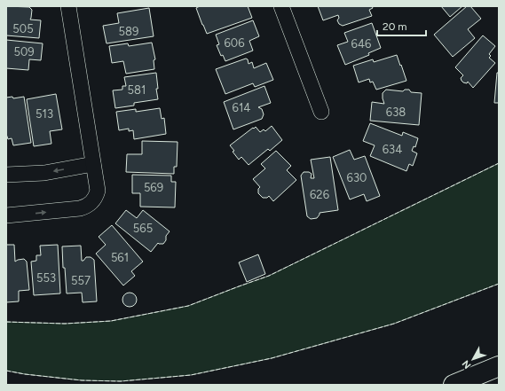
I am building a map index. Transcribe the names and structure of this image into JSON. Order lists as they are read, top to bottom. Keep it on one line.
{"house_numbers":["505","589","606","646","509","581","614","638","513","634","630","569","626","565","561","553","557"],"scale_bar":"20 m","north":"bottom left"}
